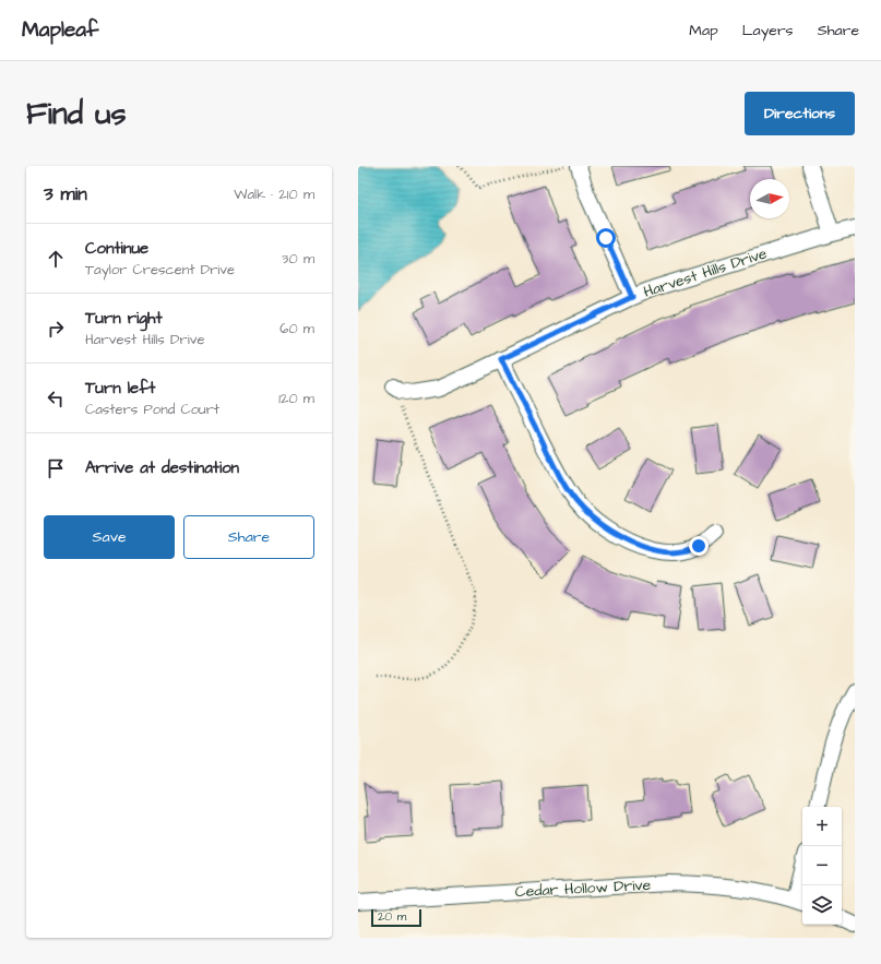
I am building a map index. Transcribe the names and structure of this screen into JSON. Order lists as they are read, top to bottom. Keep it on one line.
{"streets":{"street":["Harvest Hills Drive","Cedar Hollow Drive"]},"scale_bar":"20 m","north":"right","page":{"header":"Mapleaf","nav":["Map","Layers","Share"],"buttons":["Directions",["Save","Share"]],"title":"Find us","heading":["3 min","Walk · 210 m"],"list":[["Continue","Taylor Crescent Drive","30 m"],["Turn right","Harvest Hills Drive","60 m"],["Turn left","Casters Pond Court","120 m"],"Arrive at destination"],"map_buttons":["+","−"],"scale":"20 m"}}
